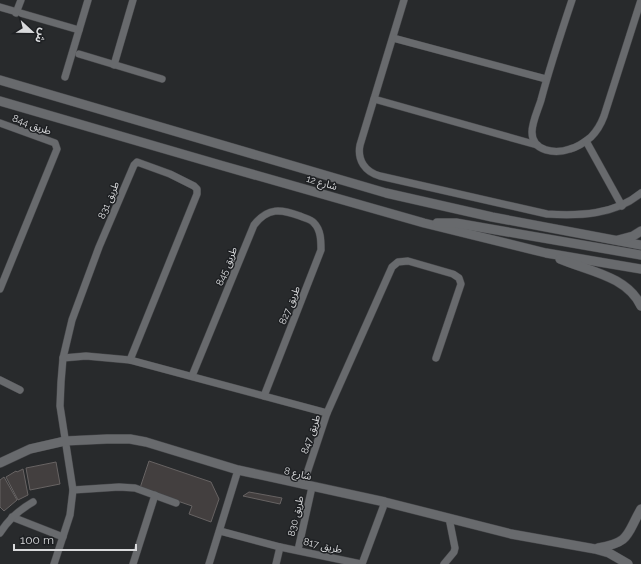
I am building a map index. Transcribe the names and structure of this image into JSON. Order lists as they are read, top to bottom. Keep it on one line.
{"streets":{"street":["طريق 844","شارع 12","طريق 831","طريق 845","طريق 827","طريق 847","شارع 8","طريق 830","طريق 817"]},"crossings":[["طريق 831","شارع 8"],["طريق 845","طريق 827"],["طريق 847","شارع 8"],["طريق 847","طريق 830"],["شارع 8","طريق 830"],["طريق 830","طريق 817"]],"scale_bar":"100 m","north":"right"}
